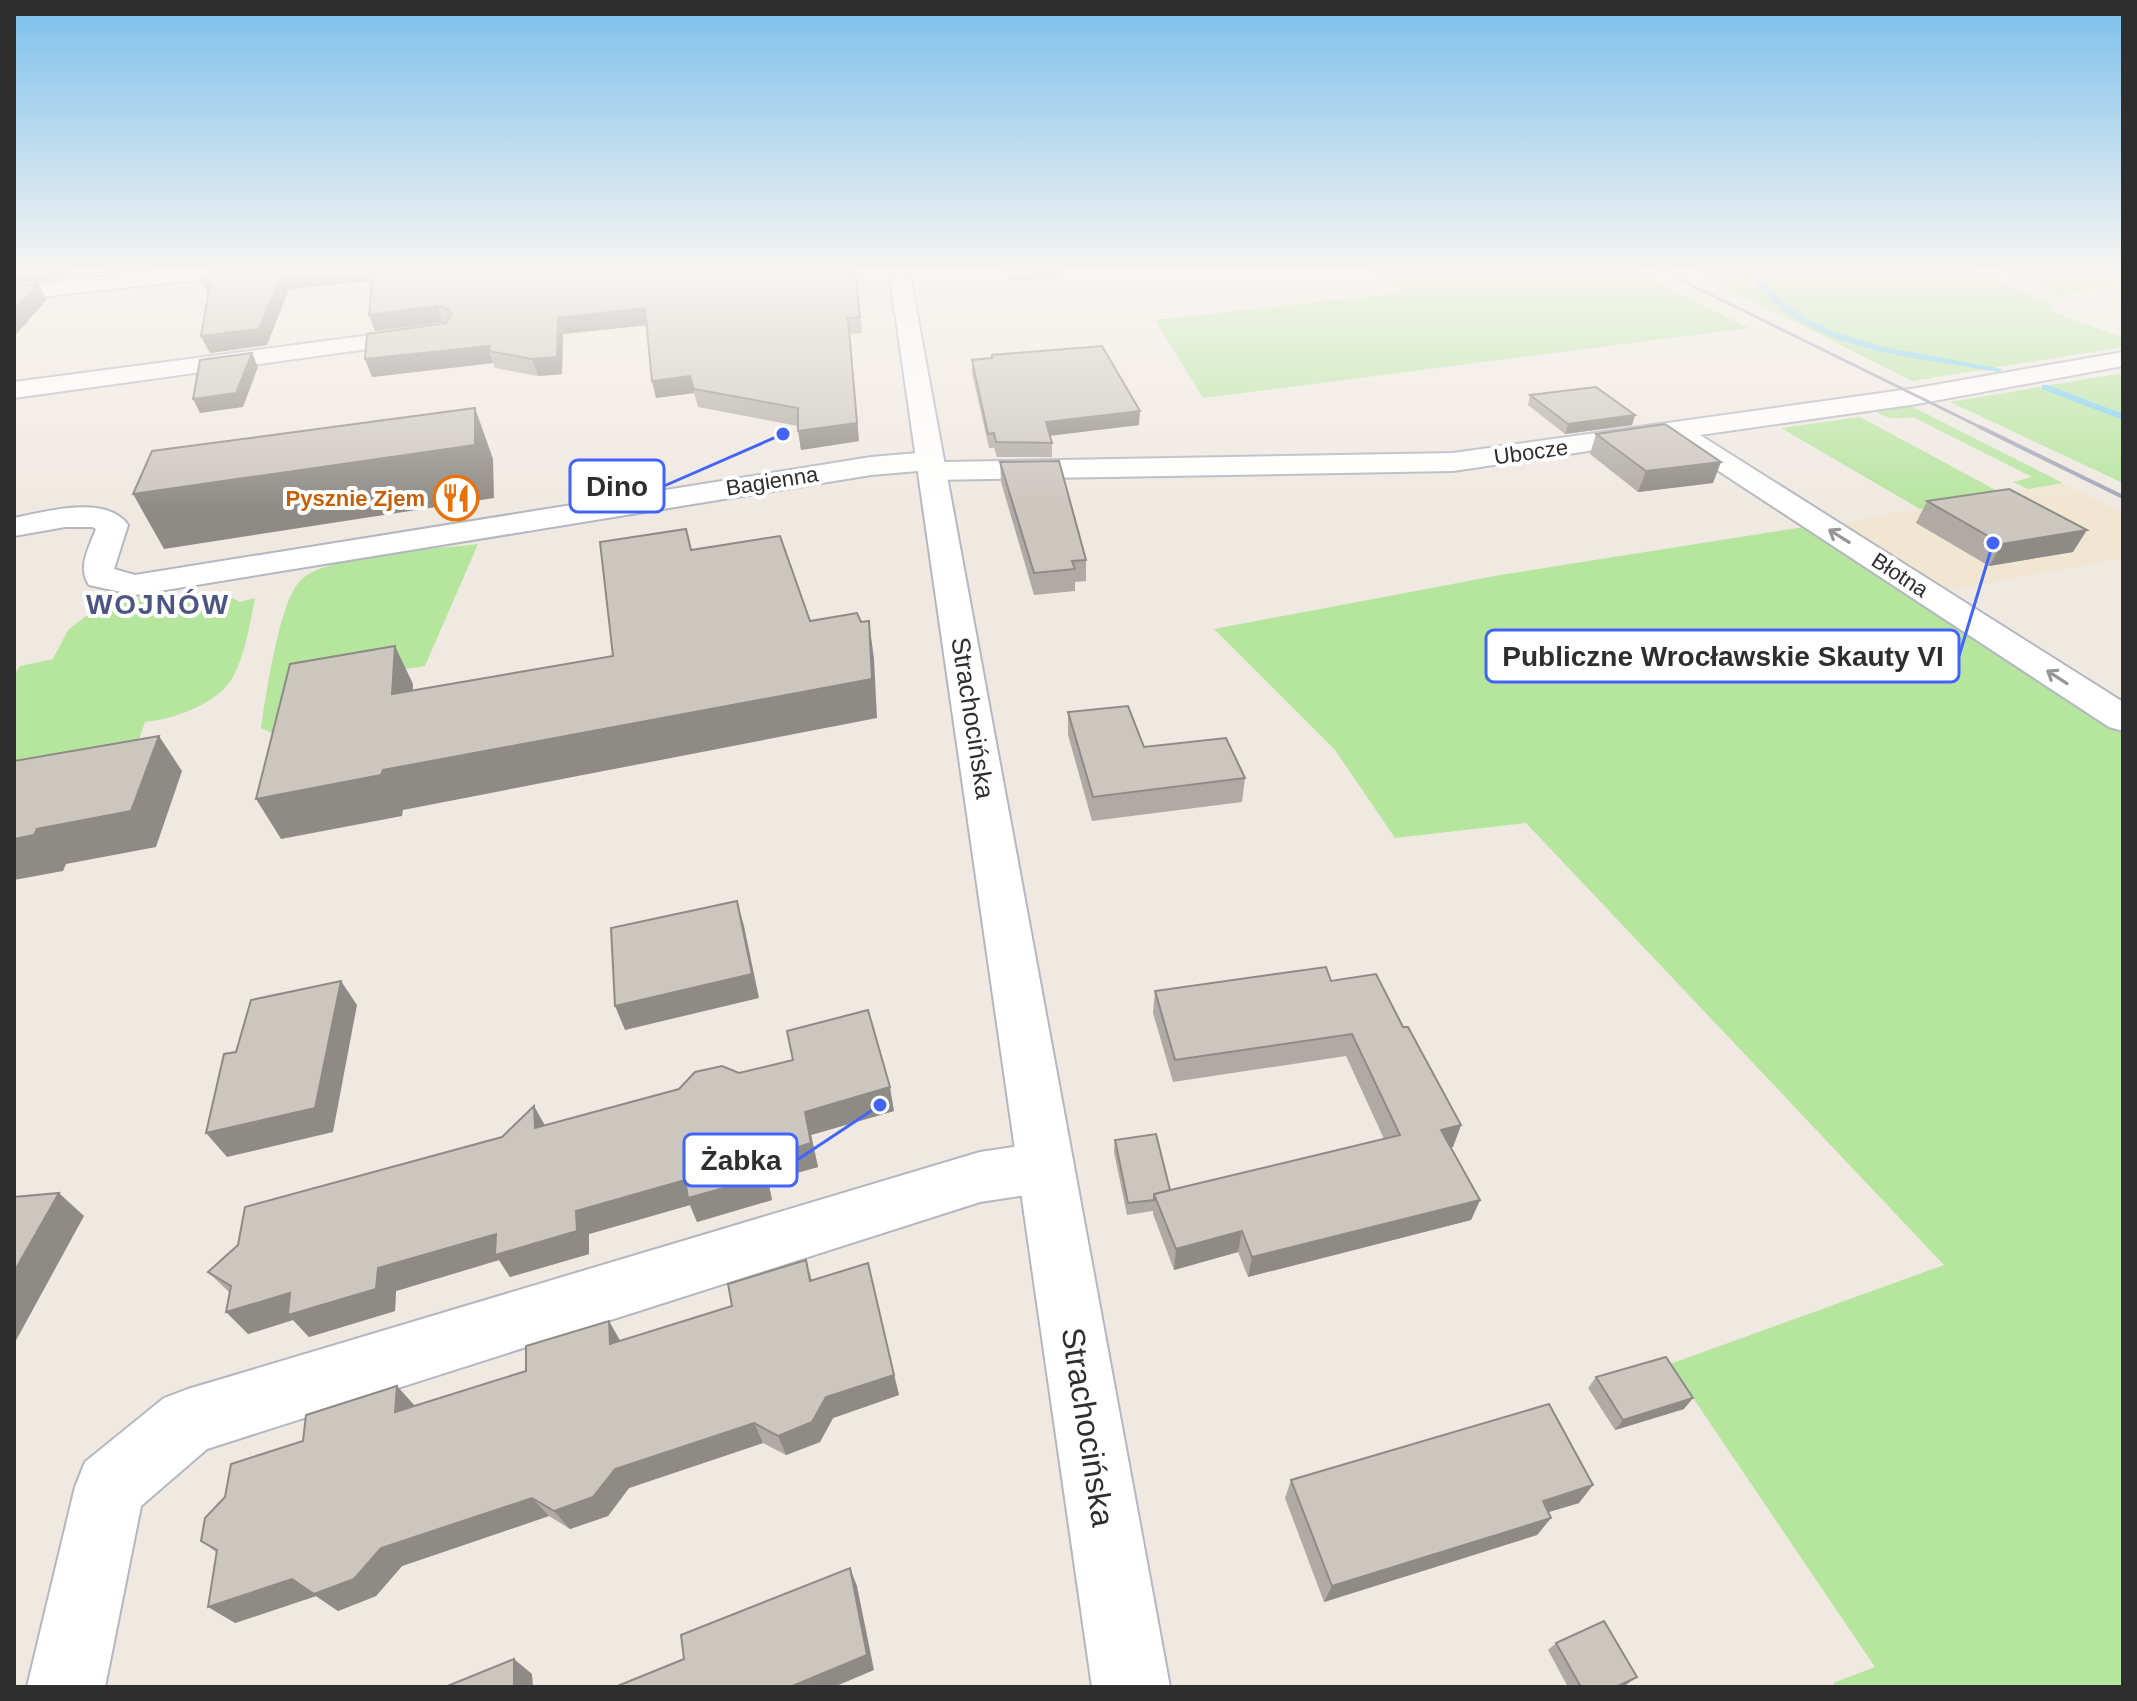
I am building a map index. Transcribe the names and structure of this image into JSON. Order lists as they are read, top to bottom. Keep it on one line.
{"streets":{"street":["Ubocze","Bagienna","Błotna","Strachocińska"]},"crossings":[["Ubocze","Bagienna"],["Ubocze","Błotna"],["Ubocze","Strachocińska"],["Bagienna","Strachocińska"]],"one_way":["Błotna"],"districts":["WOJNÓW"],"places":{"other":["Dino","Publiczne Wrocławskie Skauty VI","Żabka"],"restaurant":["Pysznie Zjem"]}}
